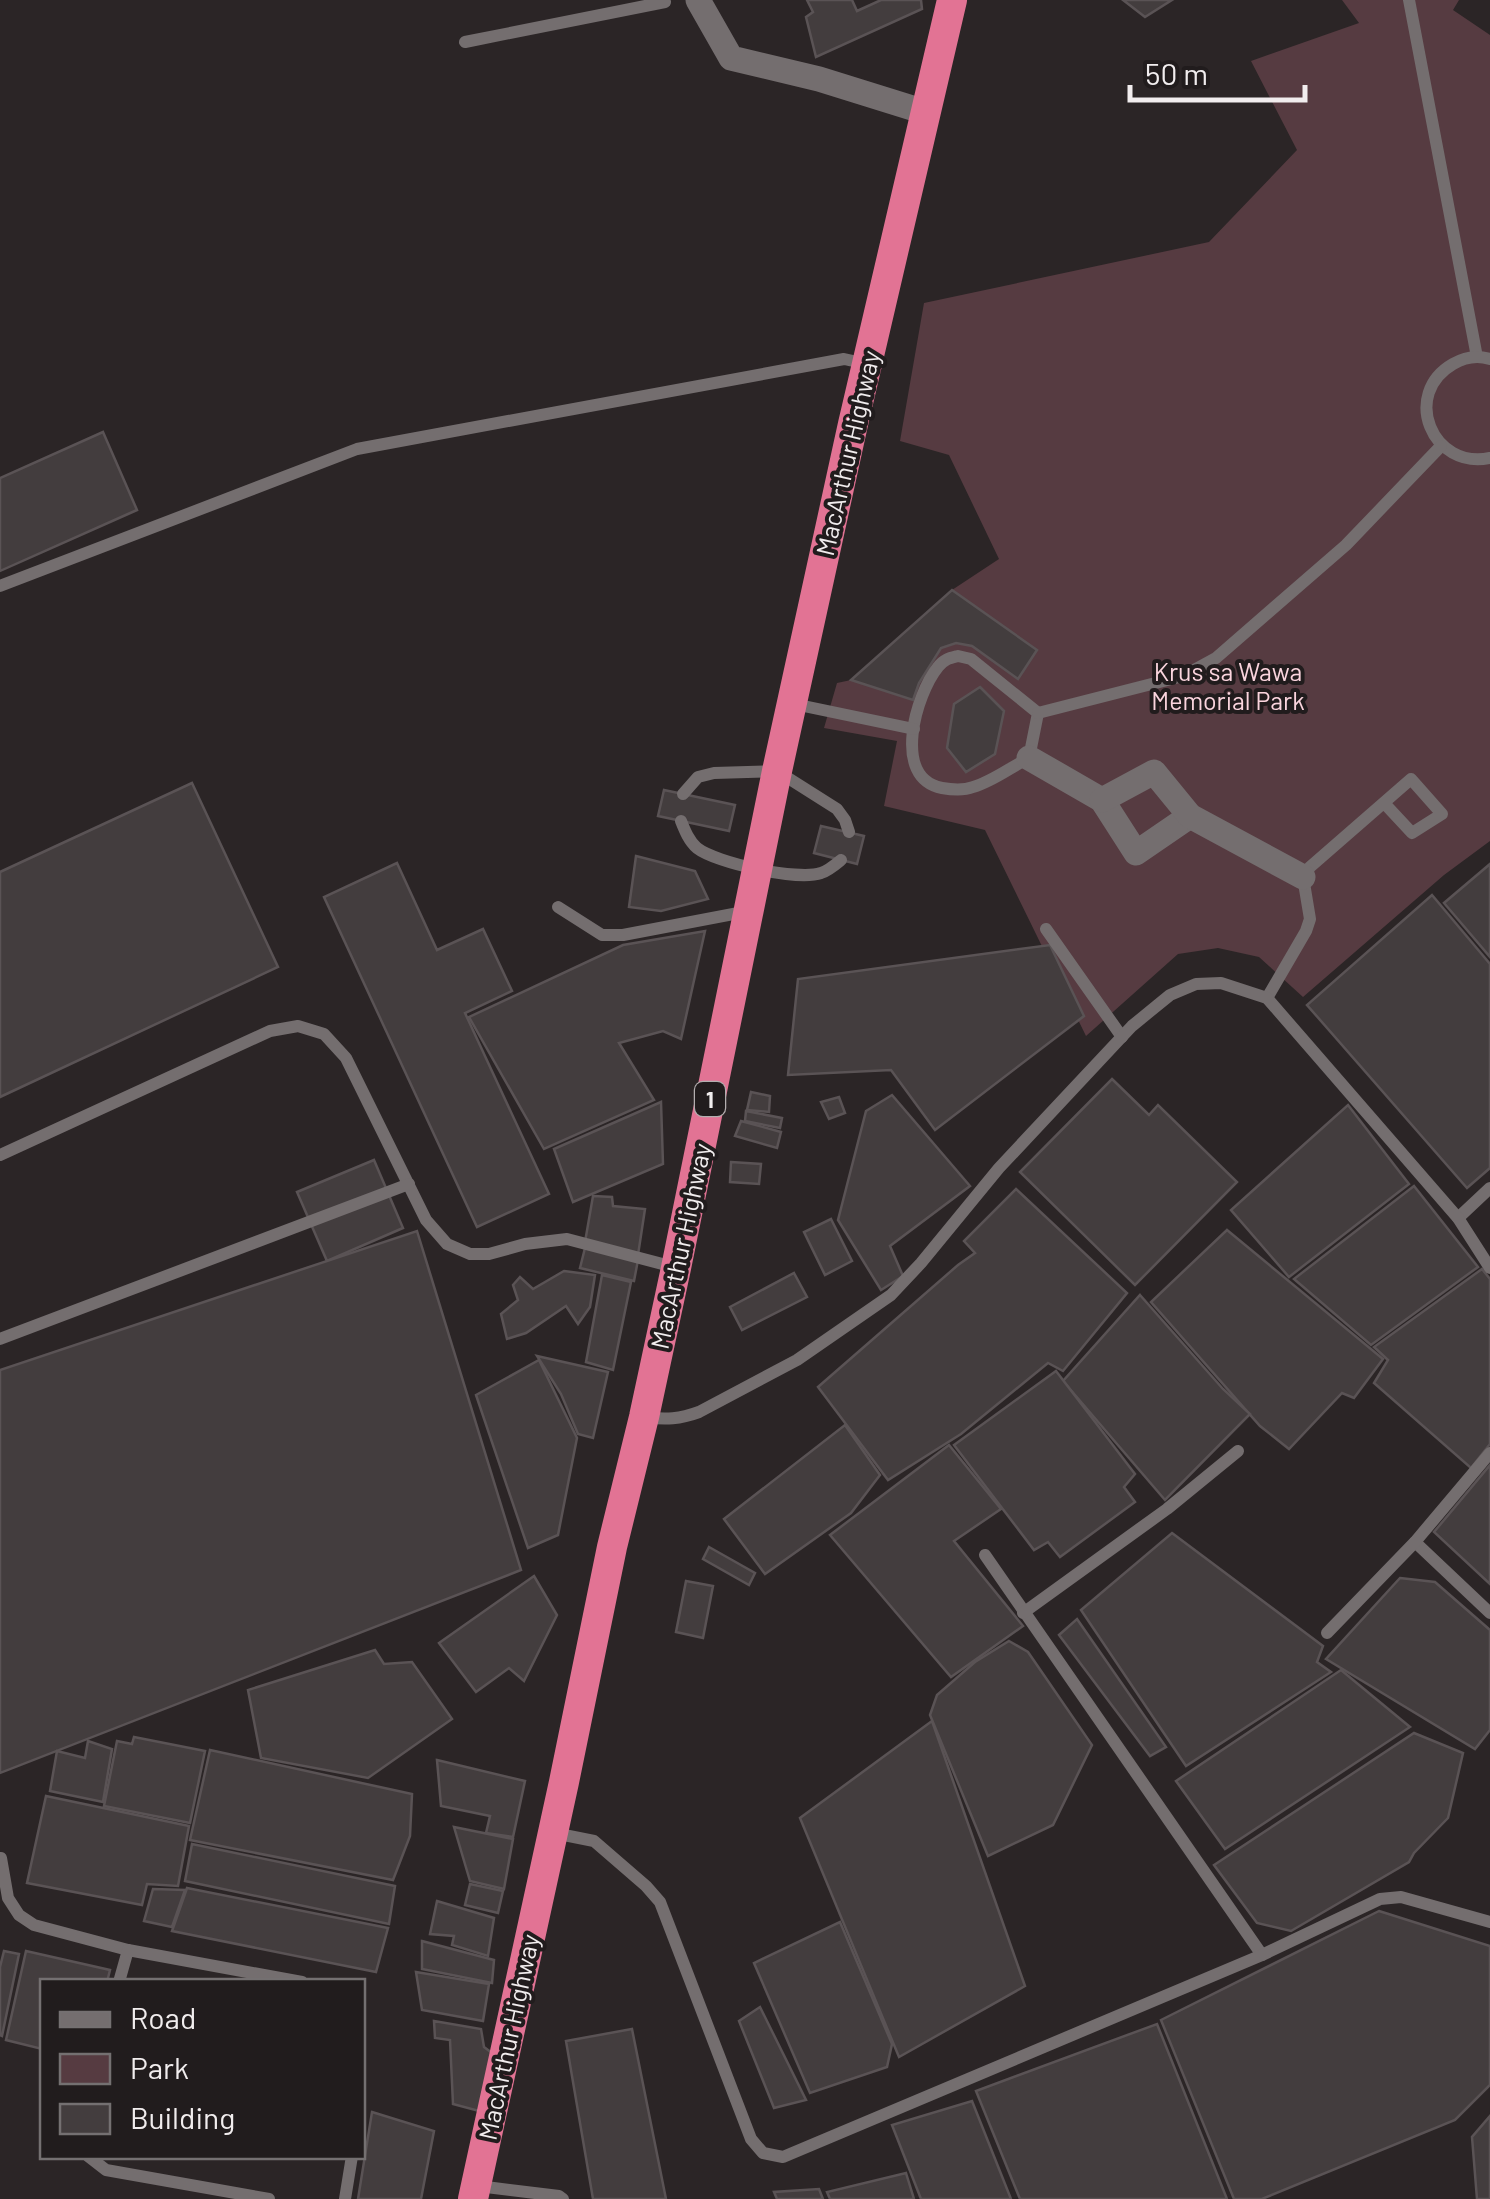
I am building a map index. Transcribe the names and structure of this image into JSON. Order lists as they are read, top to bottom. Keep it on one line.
{"streets":{"highway":["MacArthur Highway","1"]},"parks":["Krus sa Wawa Memorial Park"],"legend":["Road","Park","Building"],"scale_bar":"50 m"}
